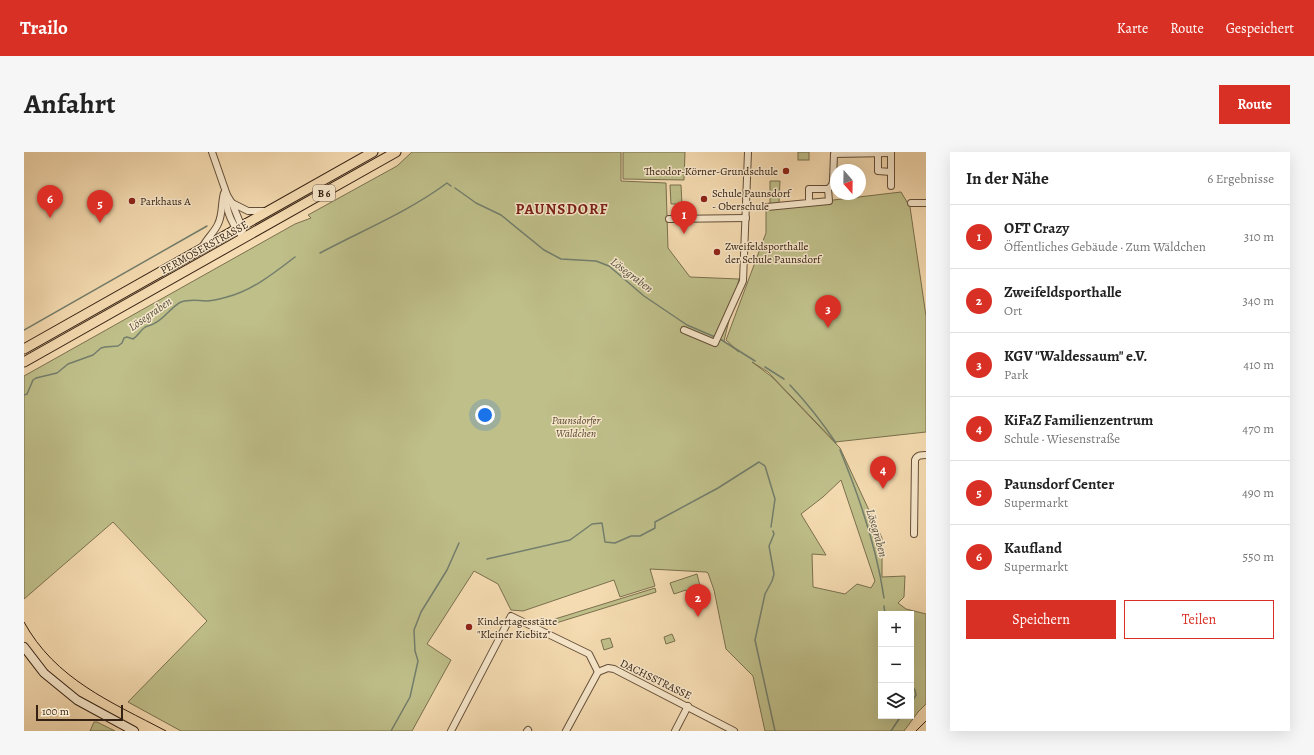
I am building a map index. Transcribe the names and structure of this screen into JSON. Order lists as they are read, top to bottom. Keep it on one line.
{"streets":{"main road":["B 6","PERMOSERSTRASSE"],"street":["DACHSSTRASSE"]},"districts":["PAUNSDORF"],"water":["Lösegraben"],"parks":["Paunsdorfer Wäldchen"],"places":["Theodor-Körner-Grundschule","Schule Paunsdorf - Oberschule","Parkhaus A","Zweifeldsporthalle der Schule Paunsdorf","Kindertagesstätte \"Kleiner Kiebitz\""],"scale_bar":"100 m","north":"bottom","page":{"header":"Trailo","nav":["Karte","Route","Gespeichert"],"title":"Anfahrt","buttons":["Route",["Speichern","Teilen"]],"heading":["In der Nähe","6 Ergebnisse"],"pins":["6","5","1","3","4","2"],"list":[{"mark":"1","name":"OFT Crazy","note":"Öffentliches Gebäude · Zum Wäldchen","value":"310 m"},{"mark":"2","name":"Zweifeldsporthalle","note":"Ort","value":"340 m"},{"mark":"3","name":"KGV \"Waldessaum\" e.V.","note":"Park","value":"410 m"},{"mark":"4","name":"KiFaZ Familienzentrum","note":"Schule · Wiesenstraße","value":"470 m"},{"mark":"5","name":"Paunsdorf Center","note":"Supermarkt","value":"490 m"},{"mark":"6","name":"Kaufland","note":"Supermarkt","value":"550 m"}],"map_buttons":["+","−"],"scale":"100 m"}}
